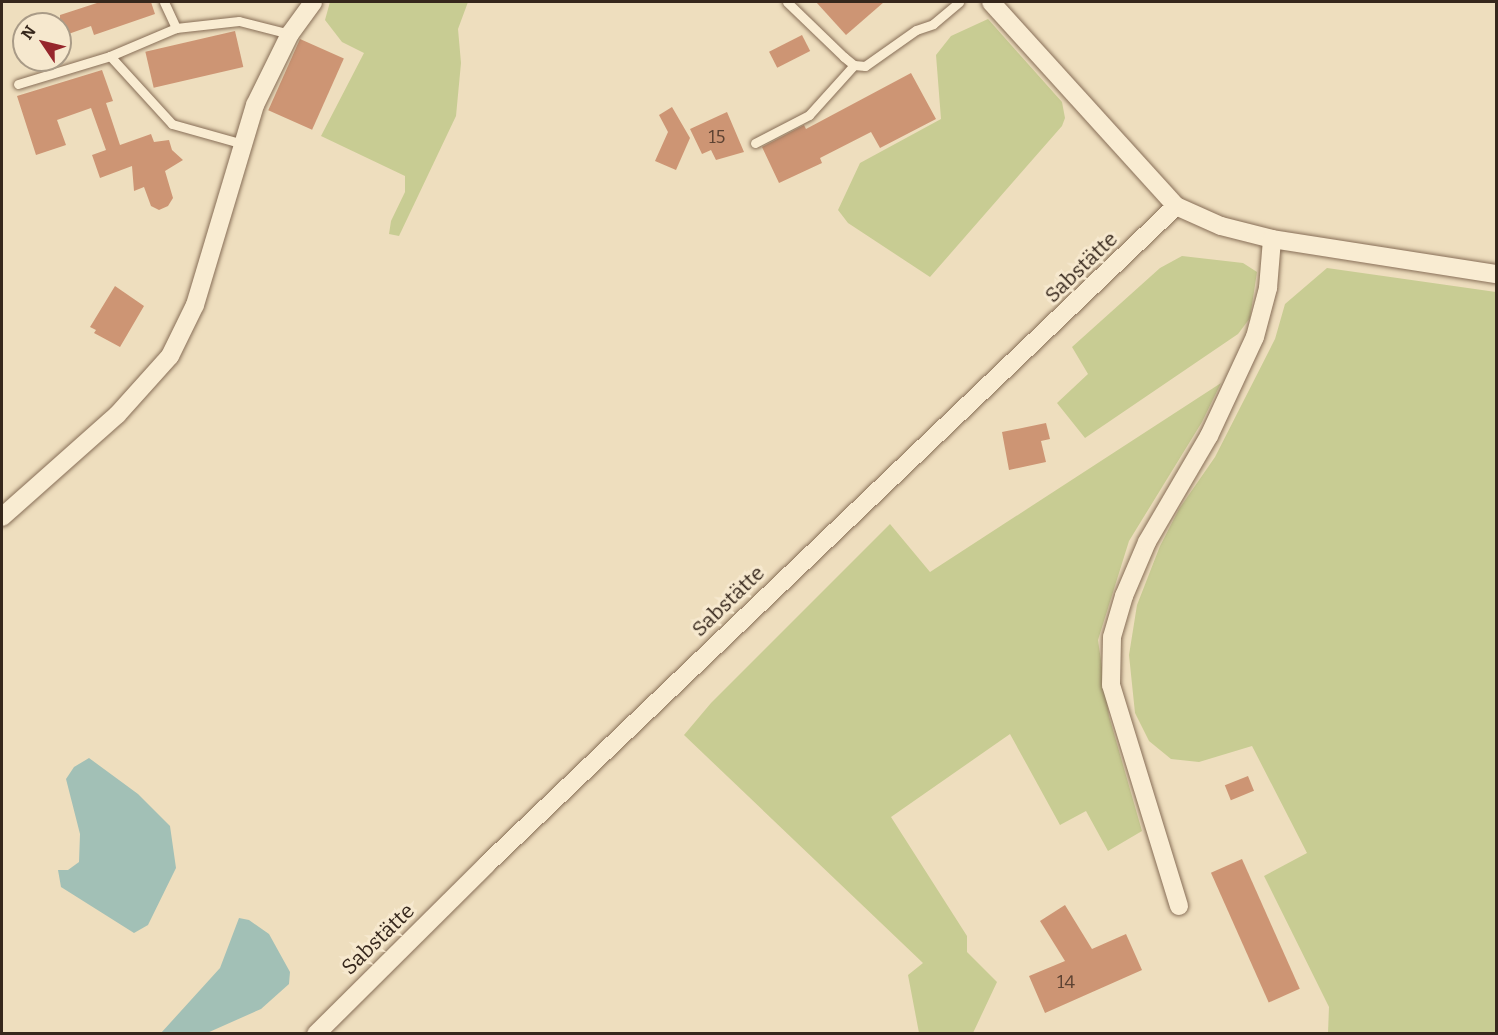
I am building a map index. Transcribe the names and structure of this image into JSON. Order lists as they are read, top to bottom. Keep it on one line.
{"streets":{"street":["Sabstätte"]},"house_numbers":["15","14"],"north":"top left"}
